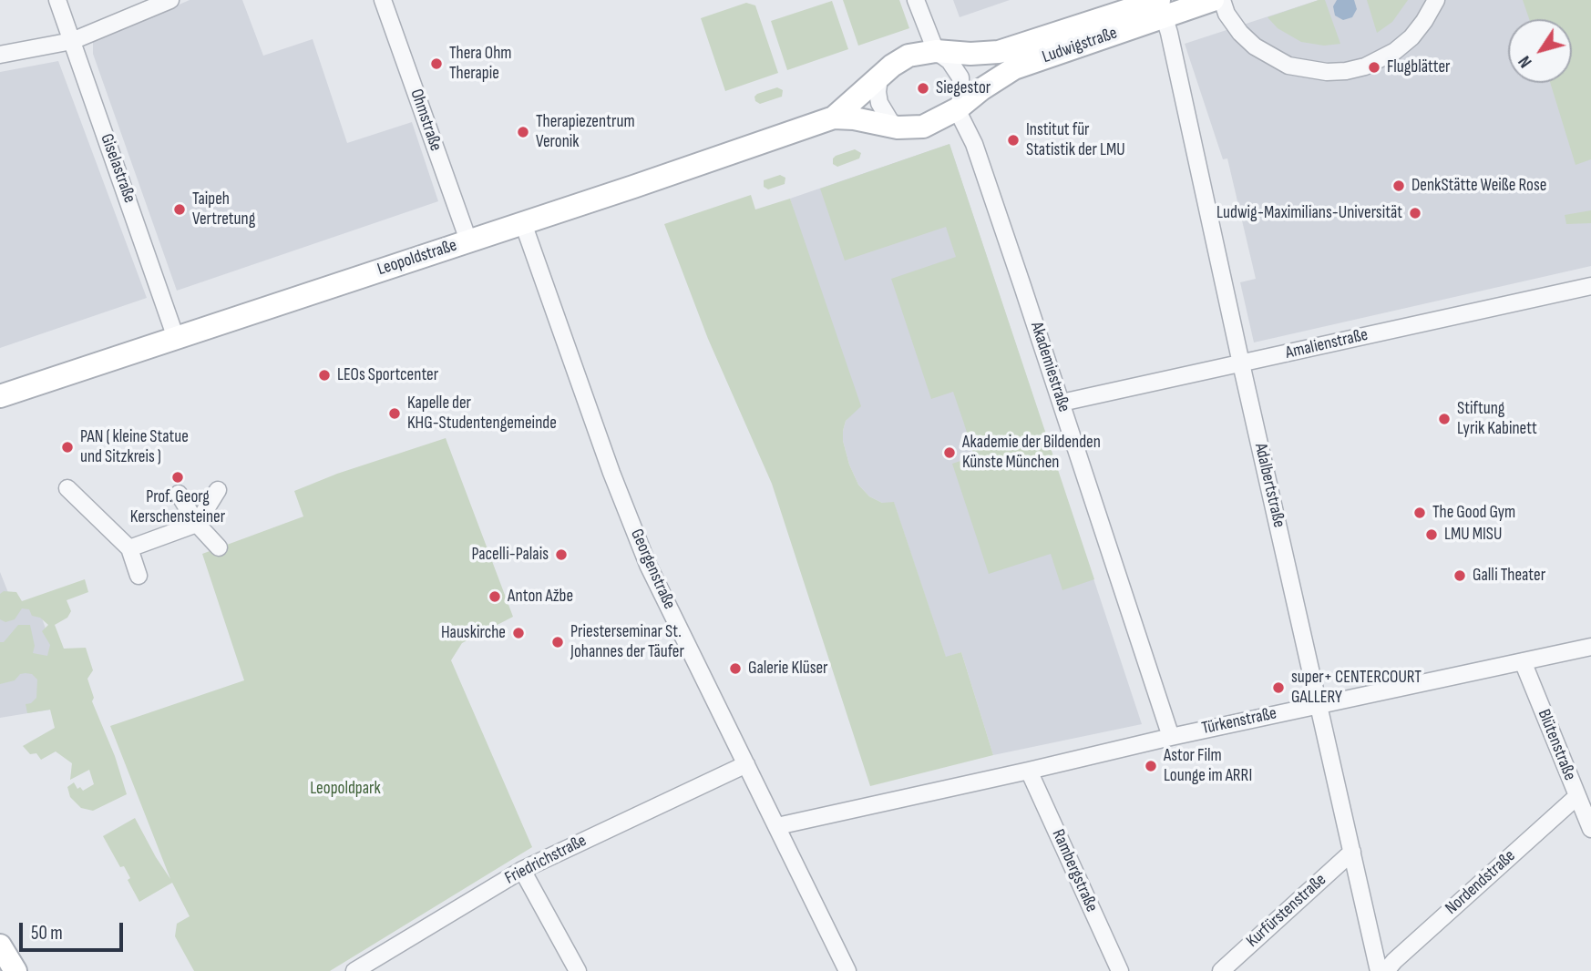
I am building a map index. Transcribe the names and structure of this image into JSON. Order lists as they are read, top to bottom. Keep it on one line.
{"streets":{"main road":["Ludwigstraße","Leopoldstraße"],"street":["Ohmstraße","Giselastraße","Amalienstraße","Akademiestraße","Adalbertstraße","Georgenstraße","Türkenstraße","Blütenstraße","Friedrichstraße","Rambergstraße","Nordendstraße","Kurfürstenstraße"]},"crossings":[["Ludwigstraße","Leopoldstraße"],["Ludwigstraße","Akademiestraße"],["Ludwigstraße","Adalbertstraße"],["Ohmstraße","Leopoldstraße"],["Giselastraße","Leopoldstraße"],["Leopoldstraße","Akademiestraße"],["Leopoldstraße","Georgenstraße"],["Amalienstraße","Akademiestraße"],["Amalienstraße","Adalbertstraße"],["Akademiestraße","Türkenstraße"],["Adalbertstraße","Türkenstraße"],["Adalbertstraße","Kurfürstenstraße"],["Georgenstraße","Türkenstraße"],["Georgenstraße","Friedrichstraße"],["Türkenstraße","Blütenstraße"],["Türkenstraße","Rambergstraße"],["Blütenstraße","Nordendstraße"]],"parks":["Leopoldpark"],"places":["Thera Ohm Therapie","Flugblätter","Siegestor","Therapiezentrum Veronik","Institut für Statistik der LMU","DenkStätte Weiße Rose","Taipeh Vertretung","Ludwig-Maximilians-Universität","LEOs Sportcenter","Kapelle der KHG-Studentengemeinde","Stiftung Lyrik Kabinett","PAN ( kleine Statue und Sitzkreis )","Akademie der Bildenden Künste München","Prof. Georg Kerschensteiner","The Good Gym","LMU MISU","Pacelli-Palais","Galli Theater","Anton Ažbe","Hauskirche","Priesterseminar St. Johannes der Täufer","Galerie Klüser","super+ CENTERCOURT GALLERY","Astor Film Lounge im ARRI"],"scale_bar":"50 m","north":"bottom left"}
